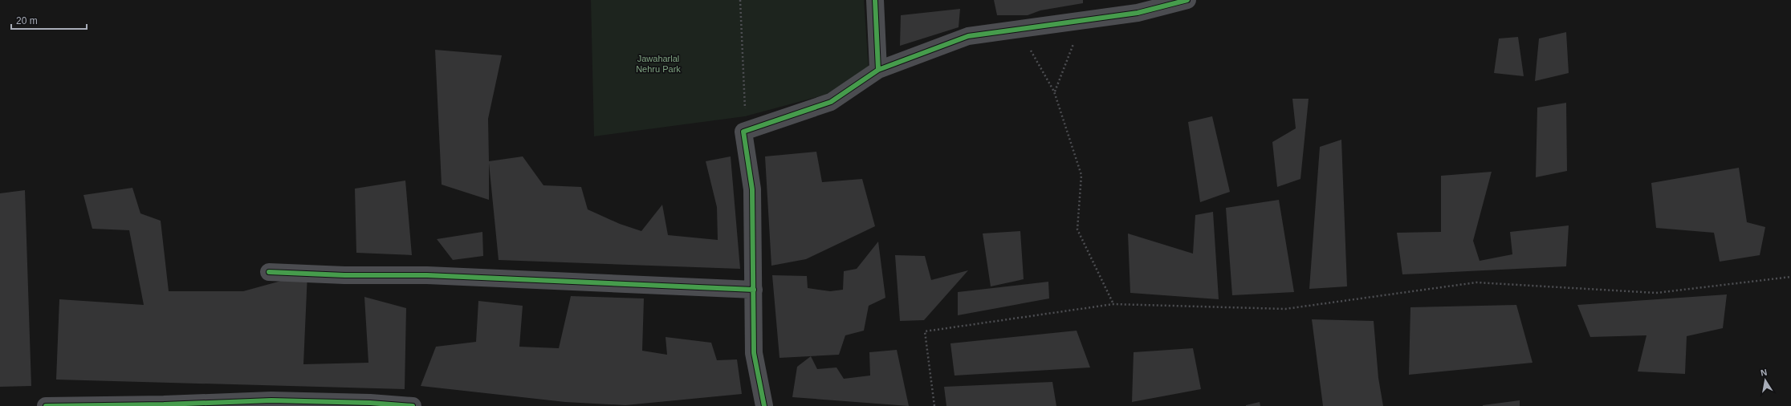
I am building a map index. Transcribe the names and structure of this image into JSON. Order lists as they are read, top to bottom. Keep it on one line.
{"parks":["Jawaharlal Nehru Park"],"scale_bar":"20 m","north":"top"}
